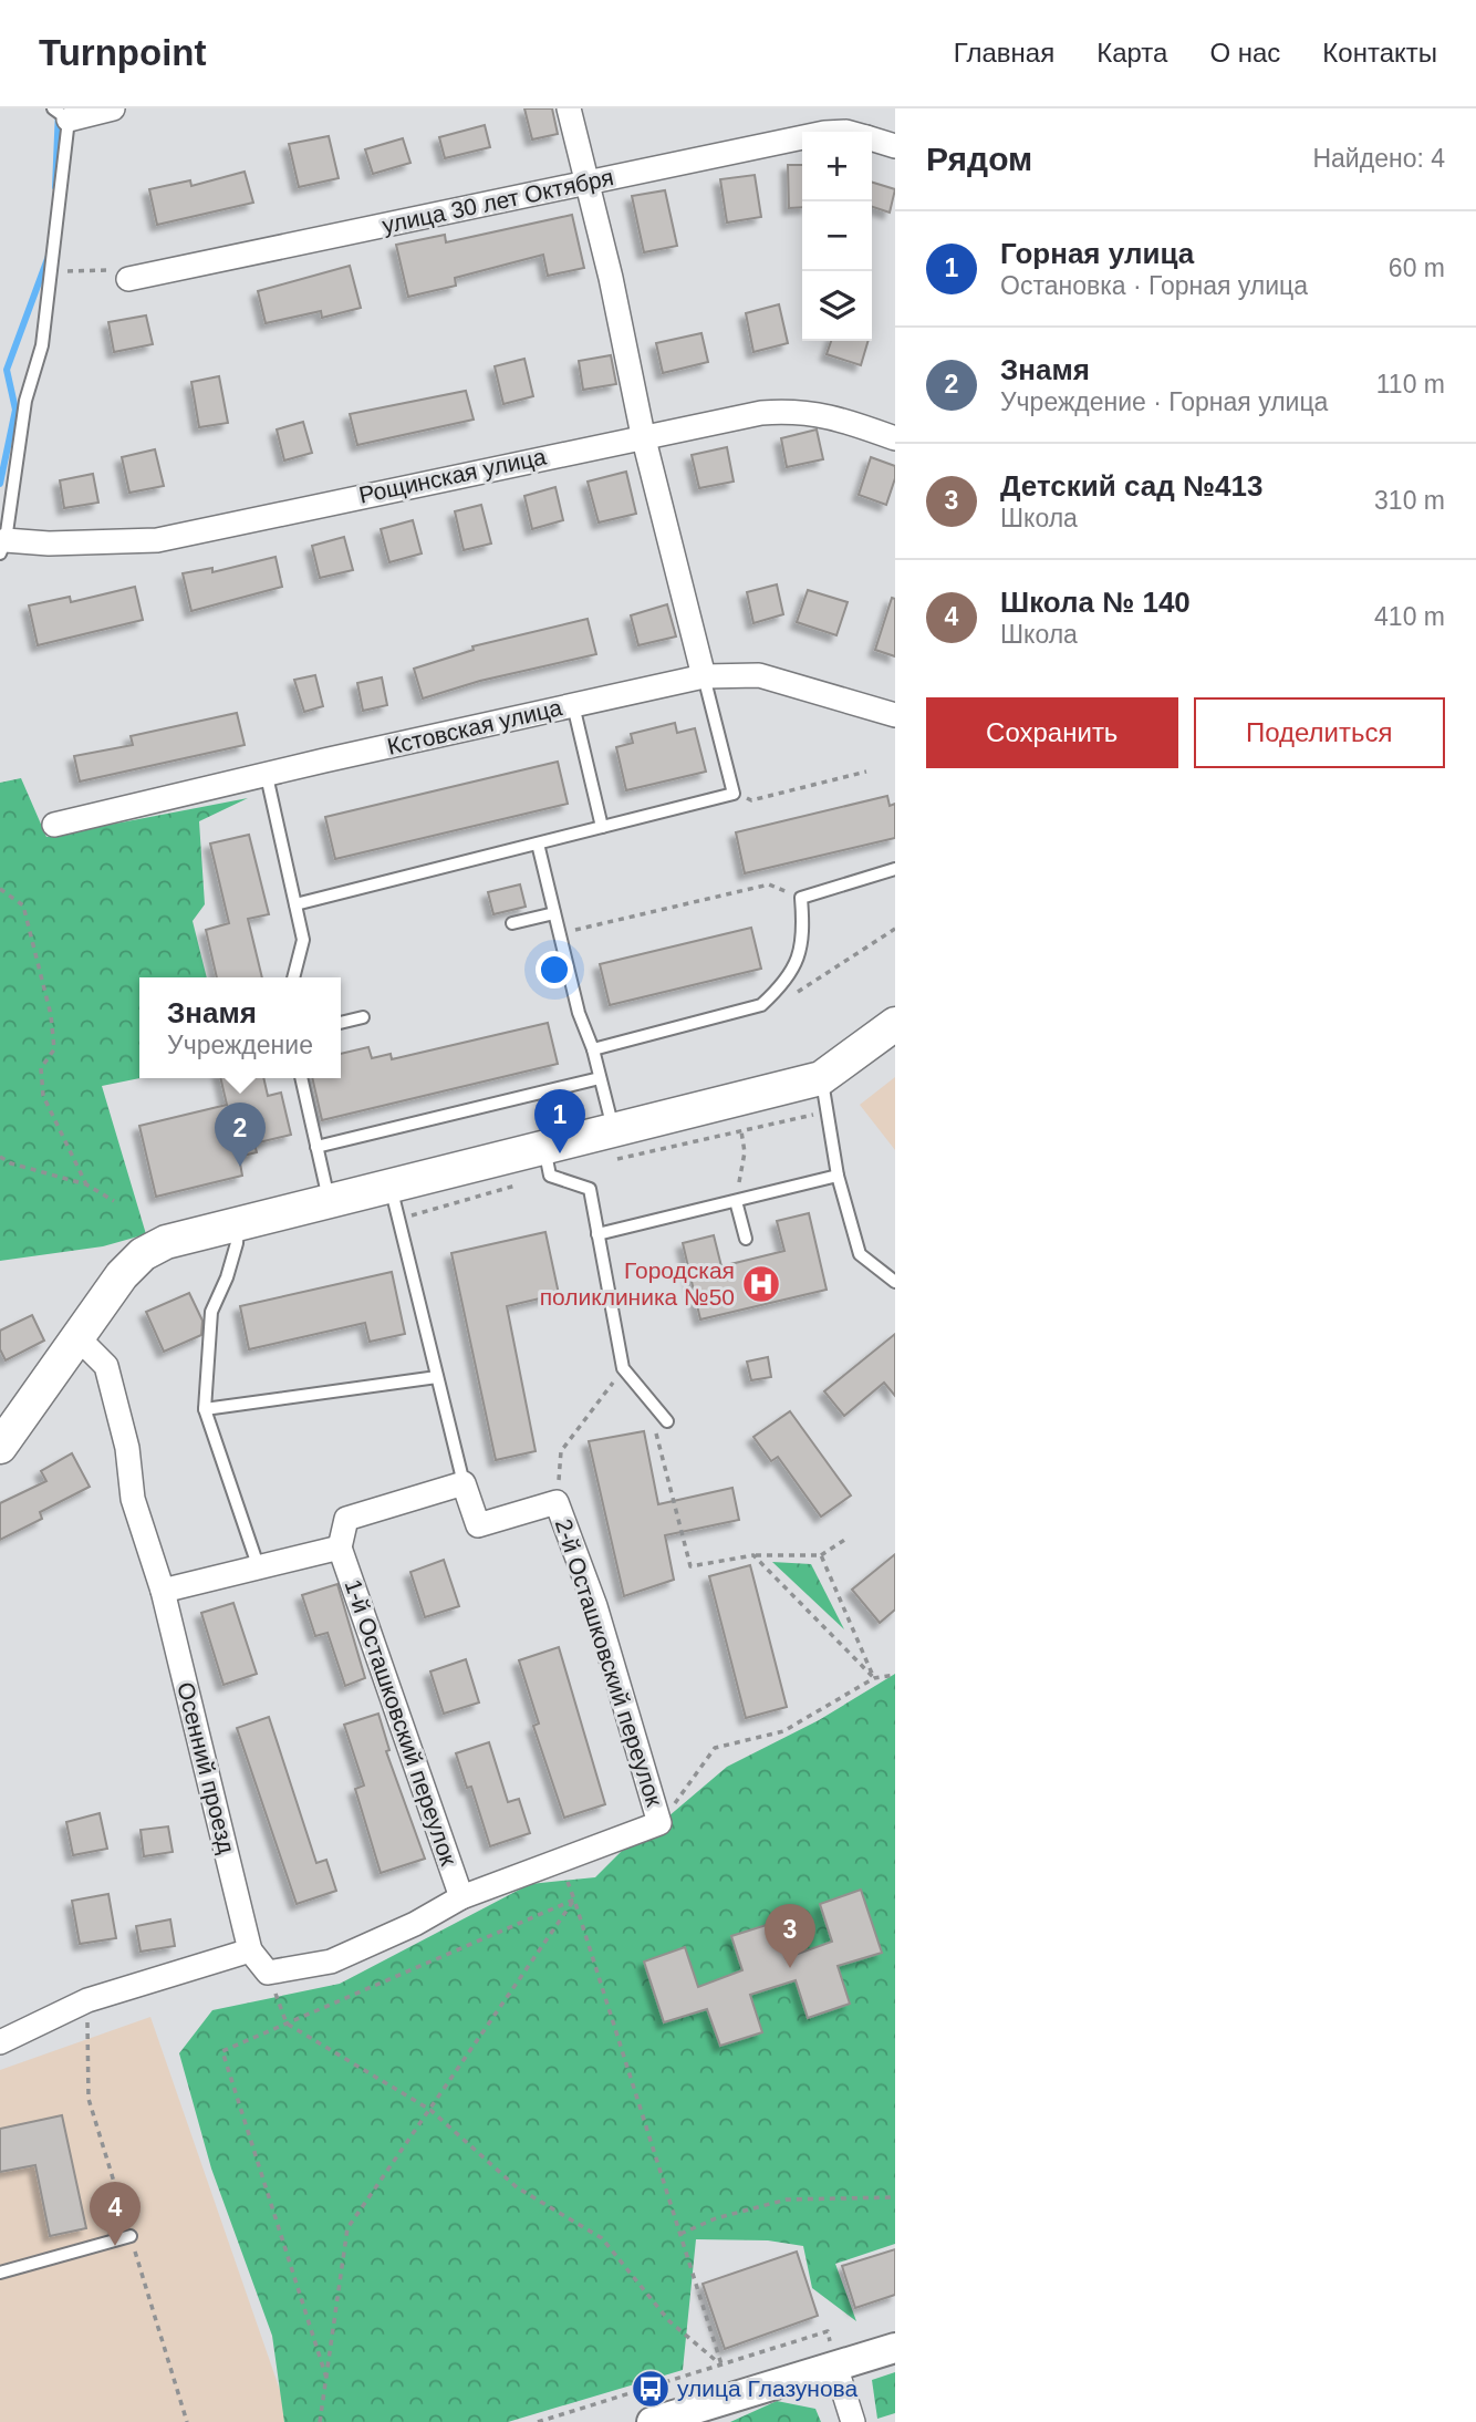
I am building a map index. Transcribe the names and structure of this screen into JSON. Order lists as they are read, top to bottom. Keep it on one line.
{"streets":{"street":["улица 30 лет Октября","Рощинская улица","Кстовская улица","2-й Осташковский переулок","1-й Осташковский переулок","Осенний проезд"]},"places":{"hospital":["Городская поликлиника №50"],"bus stop":["улица Глазунова"]},"page":{"header":"Turnpoint","nav":["Главная","Карта","О нас","Контакты"],"heading":["Рядом","Найдено: 4"],"map_buttons":["+","−"],"list":[{"mark":"1","name":"Горная улица","note":"Остановка · Горная улица","value":"60 m"},{"mark":"2","name":"Знамя","note":"Учреждение · Горная улица","value":"110 m"},{"mark":"3","name":"Детский сад №413","note":"Школа","value":"310 m"},{"mark":"4","name":"Школа № 140","note":"Школа","value":"410 m"}],"buttons":["Сохранить","Поделиться"],"popup":["Знамя","Учреждение"],"pins":["1","2","3","4"]}}
